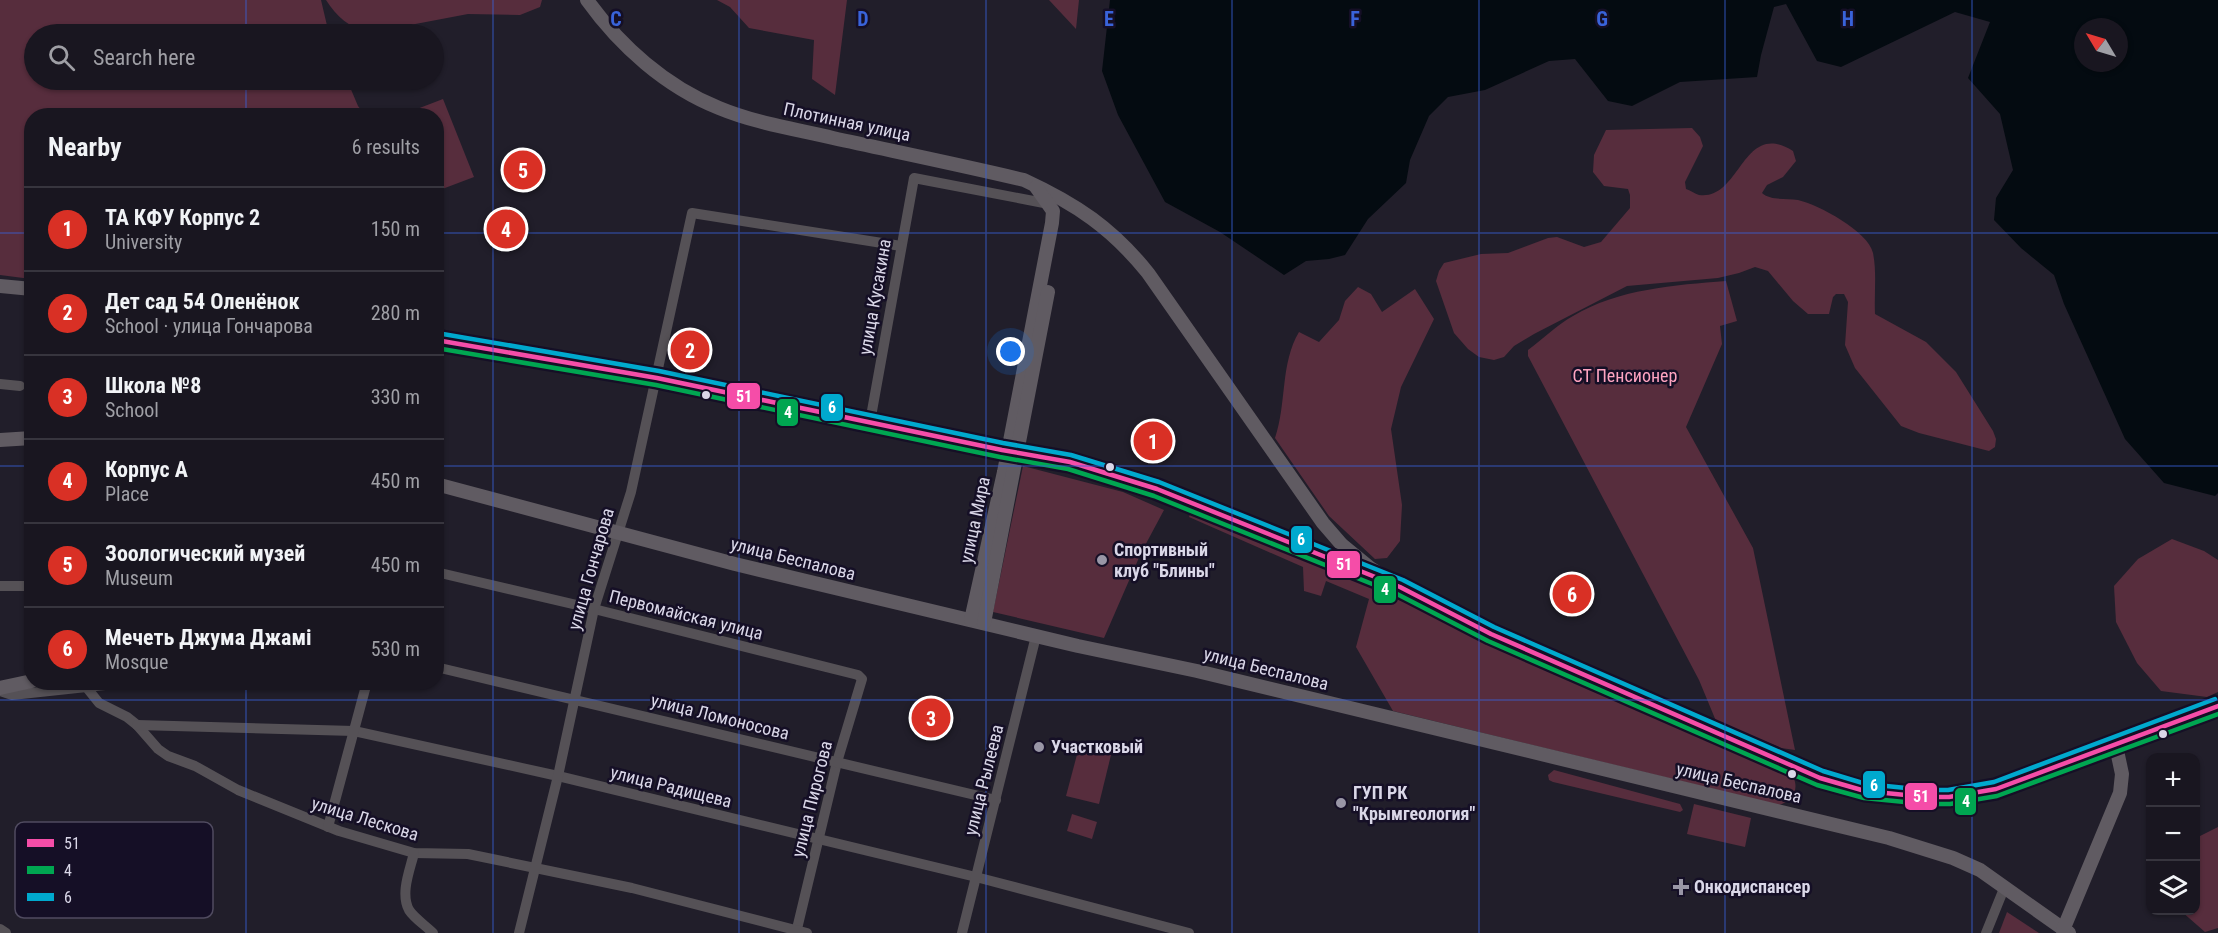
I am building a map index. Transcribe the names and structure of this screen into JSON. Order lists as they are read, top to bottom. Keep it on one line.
{"streets":{"main road":["Плотинная улица","улица Мира","улица Беспалова"],"street":["улица Кусакина","улица Гончарова","Первомайская улица","улица Ломоносова","улица Рылеева","улица Радищева","улица Пирогова","улица Лескова"]},"crossings":[["Плотинная улица","улица Мира"],["улица Кусакина","улица Мира"],["улица Кусакина","улица Гончарова"],["улица Мира","улица Беспалова"],["улица Беспалова","улица Гончарова"],["улица Беспалова","улица Рылеева"],["улица Гончарова","Первомайская улица"],["улица Гончарова","улица Ломоносова"],["улица Гончарова","улица Радищева"],["улица Гончарова","улица Лескова"],["Первомайская улица","улица Пирогова"],["улица Ломоносова","улица Рылеева"],["улица Ломоносова","улица Пирогова"],["улица Рылеева","улица Радищева"],["улица Радищева","улица Пирогова"],["улица Радищева","улица Лескова"],["улица Пирогова","улица Лескова"]],"parks":["СТ Пенсионер"],"places":{"other":["Спортивный клуб \"Блины\"","Участковый","ГУП РК \"Крымгеология\""],"health":["Онкодиспансер"]},"lines":["transit line 6","transit line 51","transit line 4"],"legend":["51","4","6"],"north":"top left","page":{"search":"Search here","heading":["Nearby","6 results"],"pins":["5","4","2","1","6","3"],"list":[{"mark":"1","name":"ТА КФУ Корпус 2","note":"University","value":"150 m"},{"mark":"2","name":"Дет сад 54 Оленёнок","note":"School · улица Гончарова","value":"280 m"},{"mark":"3","name":"Школа №8","note":"School","value":"330 m"},{"mark":"4","name":"Корпус А","note":"Place","value":"450 m"},{"mark":"5","name":"Зоологический музей","note":"Museum","value":"450 m"},{"mark":"6","name":"Мечеть Джума Джамі","note":"Mosque","value":"530 m"}],"map_buttons":["+","−"]},"grid":{"columns":["C","D","E","F","G","H"]}}
